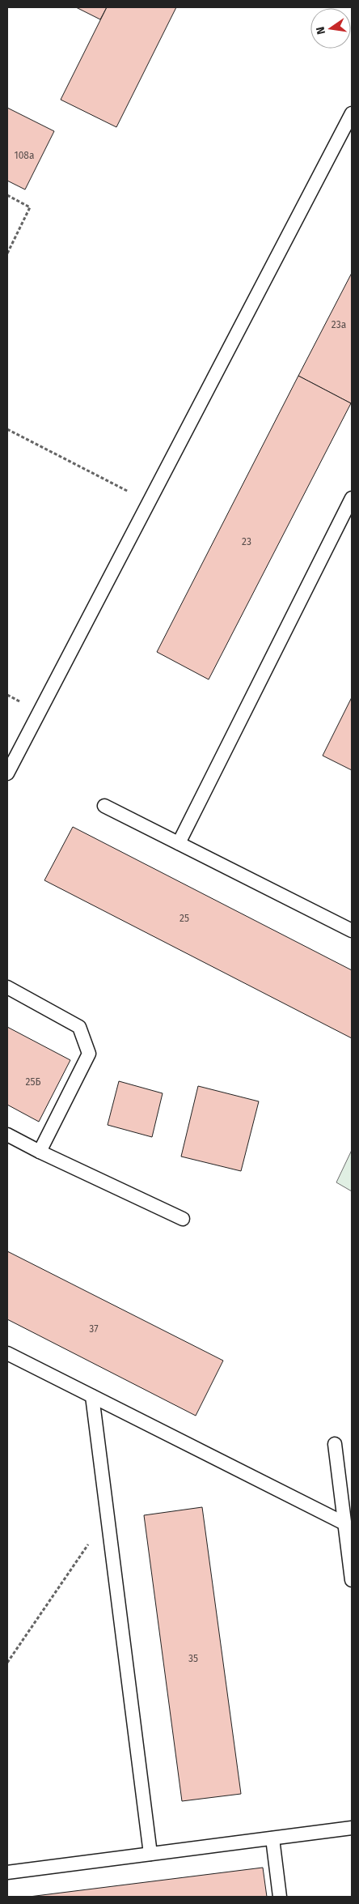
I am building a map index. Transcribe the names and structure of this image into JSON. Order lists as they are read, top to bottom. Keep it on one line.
{"house_numbers":["108а","23а","23","25","25Б","37","35"],"north":"left"}
